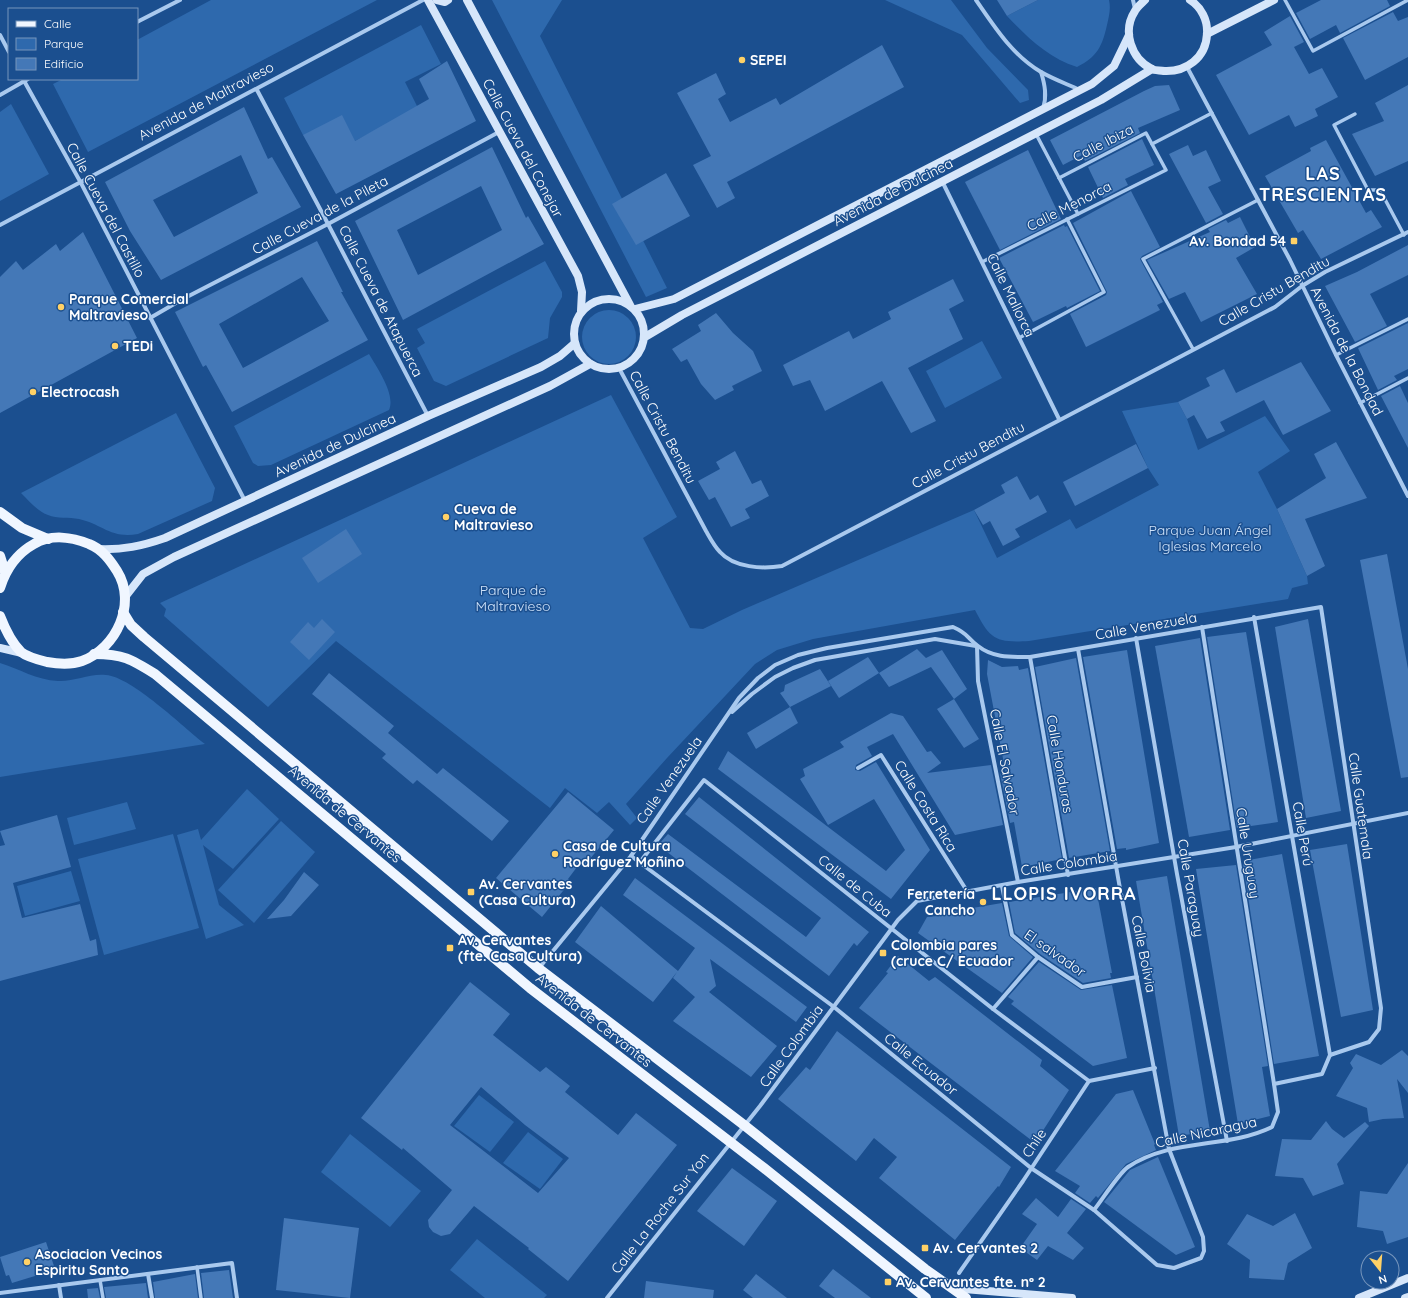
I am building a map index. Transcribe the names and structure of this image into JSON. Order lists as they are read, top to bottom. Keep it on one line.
{"streets":{"main road":["Calle Cueva del Conejar","Avenida de Dulcinea","Avenida de Cervantes"],"street":["Avenida de Maltravieso","Calle Ibiza","Calle Menorca","Calle Cueva del Castillo","Calle Cueva de la Pileta","Calle Cristu Benditu","Calle Mallorca","Calle Cueva de Atapuerca","Avenida de la Bondad","Calle Venezuela","Calle El Salvador","Calle Honduras","Calle Costa Rica","Calle Guatemala","Calle Perú","Calle Uruguay","Calle Colombia","Calle de Cuba","Calle Paraguay","El salvador","Calle Bolivia","Calle Ecuador","Calle Nicaragua","Chile","Calle La Roche Sur Yon"]},"crossings":[["Avenida de Maltravieso","Calle Cueva del Castillo"],["Avenida de Maltravieso","Calle Cueva de Atapuerca"],["Calle Ibiza","Calle Menorca"],["Calle Cueva del Conejar","Avenida de Dulcinea"],["Calle Cueva del Conejar","Calle Cueva de la Pileta"],["Calle Cueva del Conejar","Calle Cristu Benditu"],["Avenida de Dulcinea","Calle Cueva del Castillo"],["Avenida de Dulcinea","Calle Cristu Benditu"],["Avenida de Dulcinea","Calle Mallorca"],["Avenida de Dulcinea","Calle Cueva de Atapuerca"],["Calle Menorca","Calle Mallorca"],["Calle Cueva del Castillo","Calle Cueva de la Pileta"],["Calle Cueva de la Pileta","Calle Cueva de Atapuerca"],["Calle Cristu Benditu","Calle Mallorca"],["Calle Cristu Benditu","Avenida de la Bondad"],["Calle Venezuela","Calle El Salvador"],["Calle Venezuela","Calle Honduras"],["Calle Venezuela","Calle Guatemala"],["Calle Venezuela","Avenida de Cervantes"],["Calle Venezuela","Calle Perú"],["Calle Venezuela","Calle Uruguay"],["Calle Venezuela","Calle Paraguay"],["Calle Venezuela","Calle Bolivia"],["Calle Venezuela","Calle Ecuador"],["Calle El Salvador","Calle Colombia"],["Calle Honduras","Calle Colombia"],["Calle Costa Rica","Calle Colombia"],["Calle Guatemala","Calle Perú"],["Calle Guatemala","Calle Colombia"],["Avenida de Cervantes","Calle Colombia"],["Avenida de Cervantes","Calle La Roche Sur Yon"],["Calle Perú","Calle Colombia"],["Calle Uruguay","Calle Colombia"],["Calle Uruguay","Calle Nicaragua"],["Calle Colombia","Calle de Cuba"],["Calle Colombia","Calle Paraguay"],["Calle Colombia","El salvador"],["Calle Colombia","Calle Bolivia"],["Calle Colombia","Calle Ecuador"],["Calle Colombia","Calle La Roche Sur Yon"],["Calle de Cuba","Calle Ecuador"],["Calle de Cuba","Chile"],["Calle Paraguay","Calle Nicaragua"],["El salvador","Calle Bolivia"],["Calle Bolivia","Calle Ecuador"],["Calle Bolivia","Calle Nicaragua"],["Calle Ecuador","Calle Nicaragua"],["Calle Ecuador","Chile"]],"districts":["LAS TRESCIENTAS","LLOPIS IVORRA"],"parks":["Parque Juan Ángel Iglesias Marcelo","Parque de Maltravieso"],"places":{"other":["SEPEI","Parque Comercial Maltravieso","TEDi","Electrocash","Cueva de Maltravieso","Casa de Cultura Rodríguez Moñino","Ferretería Cancho","Asociacion Vecinos Espiritu Santo"],"transit":["Av. Bondad 54","Av. Cervantes (Casa Cultura)","Av. Cervantes (fte. Casa Cultura)","Colombia pares (cruce C/ Ecuador","Av. Cervantes 2","Av. Cervantes fte. nº 2"]},"legend":["Calle","Parque","Edificio"],"north":"bottom"}
